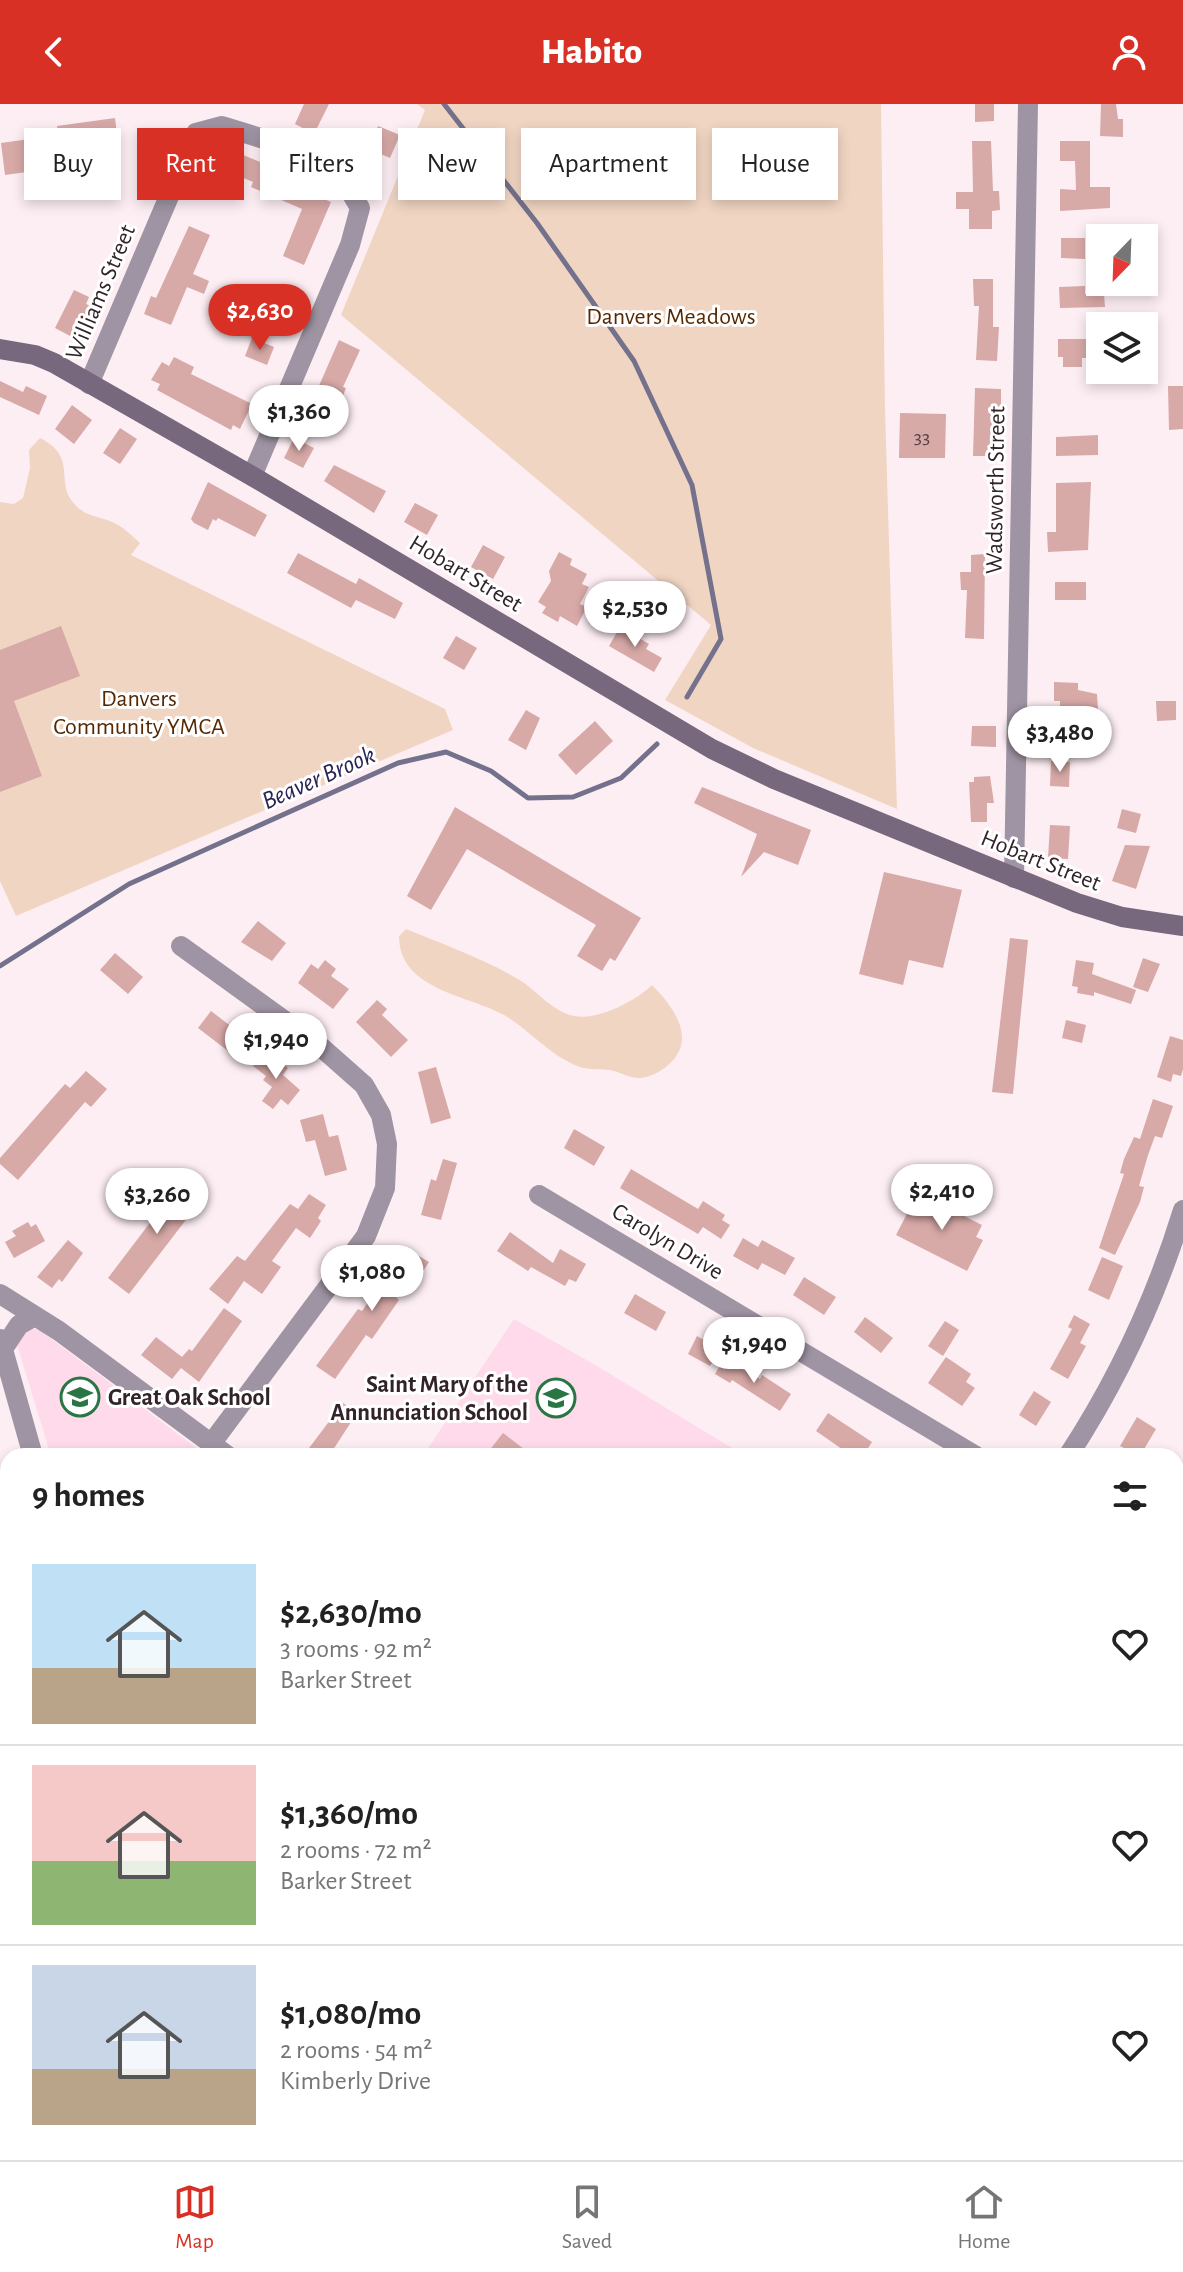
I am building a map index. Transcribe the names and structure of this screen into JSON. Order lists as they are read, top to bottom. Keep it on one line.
{"streets":{"main road":["Hobart Street"],"street":["Williams Street","Wadsworth Street","Carolyn Drive"]},"crossings":[["Williams Street","Hobart Street"],["Wadsworth Street","Hobart Street"]],"water":["Beaver Brook"],"parks":["Danvers Meadows","Danvers Community YMCA"],"places":{"school or university":["Great Oak School","Saint Mary of the Annunciation School"]},"house_numbers":["33"],"north":"bottom left","page":{"header":"Habito","chip":["Buy","Rent","Filters","New","Apartment","House"],"price":["$2,630","$1,360","$2,530","$3,480","$1,940","$2,410","$3,260","$1,080","$1,940"],"heading":"9 homes","list":[{"name":"$2,630/mo","note":"3 rooms · 92 m² · Barker Street"},{"name":"$1,360/mo","note":"2 rooms · 72 m² · Barker Street"},{"name":"$1,080/mo","note":"2 rooms · 54 m² · Kimberly Drive"}],"tabs":["Map","Saved","Home"]}}
